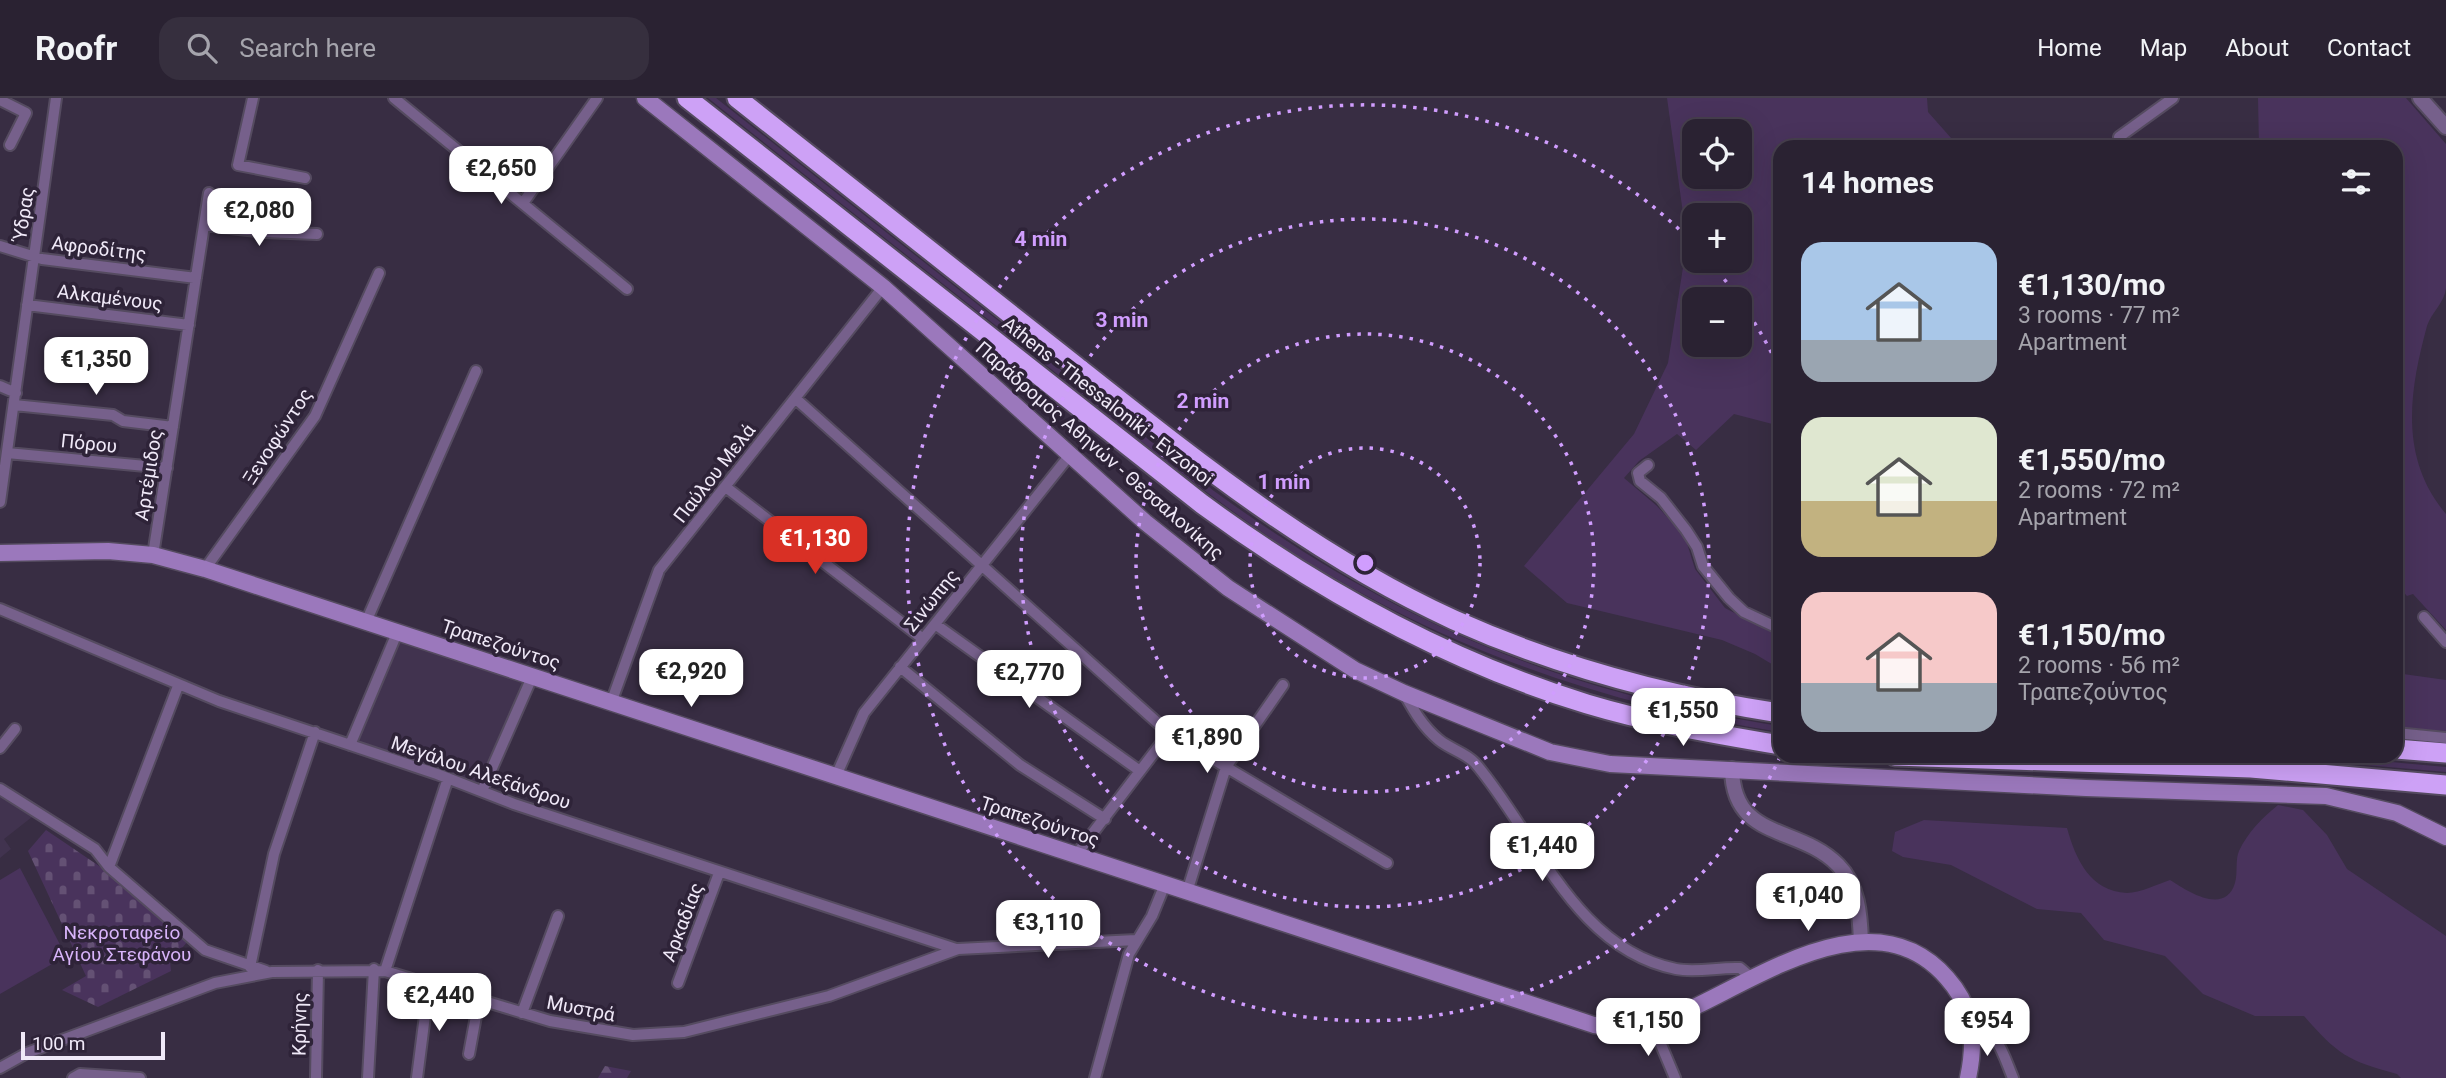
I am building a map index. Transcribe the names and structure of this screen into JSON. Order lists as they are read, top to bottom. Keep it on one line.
{"streets":{"highway":["Athens - Thessaloniki - Evzonoi"],"main road":["Παράδρομος Αθηνών - Θεσσαλονίκης","Τραπεζούντος"],"street":["Ύδρας","Αφροδίτης","Αλκαμένους","Ξενοφώντος","Πόρου","Παύλου Μελά","Αρτέμιδος","Σινώπης","Μεγάλου Αλεξάνδρου","Αρκαδίας","Μυστρά","Κρήνης"]},"crossings":[["Ύδρας","Αφροδίτης"],["Ύδρας","Αλκαμένους"],["Ύδρας","Πόρου"],["Αφροδίτης","Αρτέμιδος"],["Αλκαμένους","Αρτέμιδος"],["Ξενοφώντος","Τραπεζούντος"],["Πόρου","Αρτέμιδος"],["Παράδρομος Αθηνών - Θεσσαλονίκης","Παύλου Μελά"],["Παράδρομος Αθηνών - Θεσσαλονίκης","Σινώπης"],["Παύλου Μελά","Τραπεζούντος"],["Αρτέμιδος","Τραπεζούντος"],["Σινώπης","Τραπεζούντος"],["Μεγάλου Αλεξάνδρου","Αρκαδίας"],["Μεγάλου Αλεξάνδρου","Μυστρά"],["Μυστρά","Κρήνης"]],"parks":["Νεκροταφείο Αγίου Στεφάνου"],"scale_bar":"100 m","page":{"header":"Roofr","search":"Search here","nav":["Home","Map","About","Contact"],"map_buttons":["+","−"],"heading":"14 homes","price":["€2,650","€2,080","€1,350","€1,130","€2,920","€2,770","€1,550","€1,890","€1,440","€1,040","€3,110","€2,440","€1,150","€954"],"list":[{"name":"€1,130/mo","note":"3 rooms · 77 m² · Apartment"},{"name":"€1,550/mo","note":"2 rooms · 72 m² · Apartment"},{"name":"€1,150/mo","note":"2 rooms · 56 m² · Τραπεζούντος"}],"scale":"100 m"},"rings":["4 min","3 min","2 min","1 min"]}
